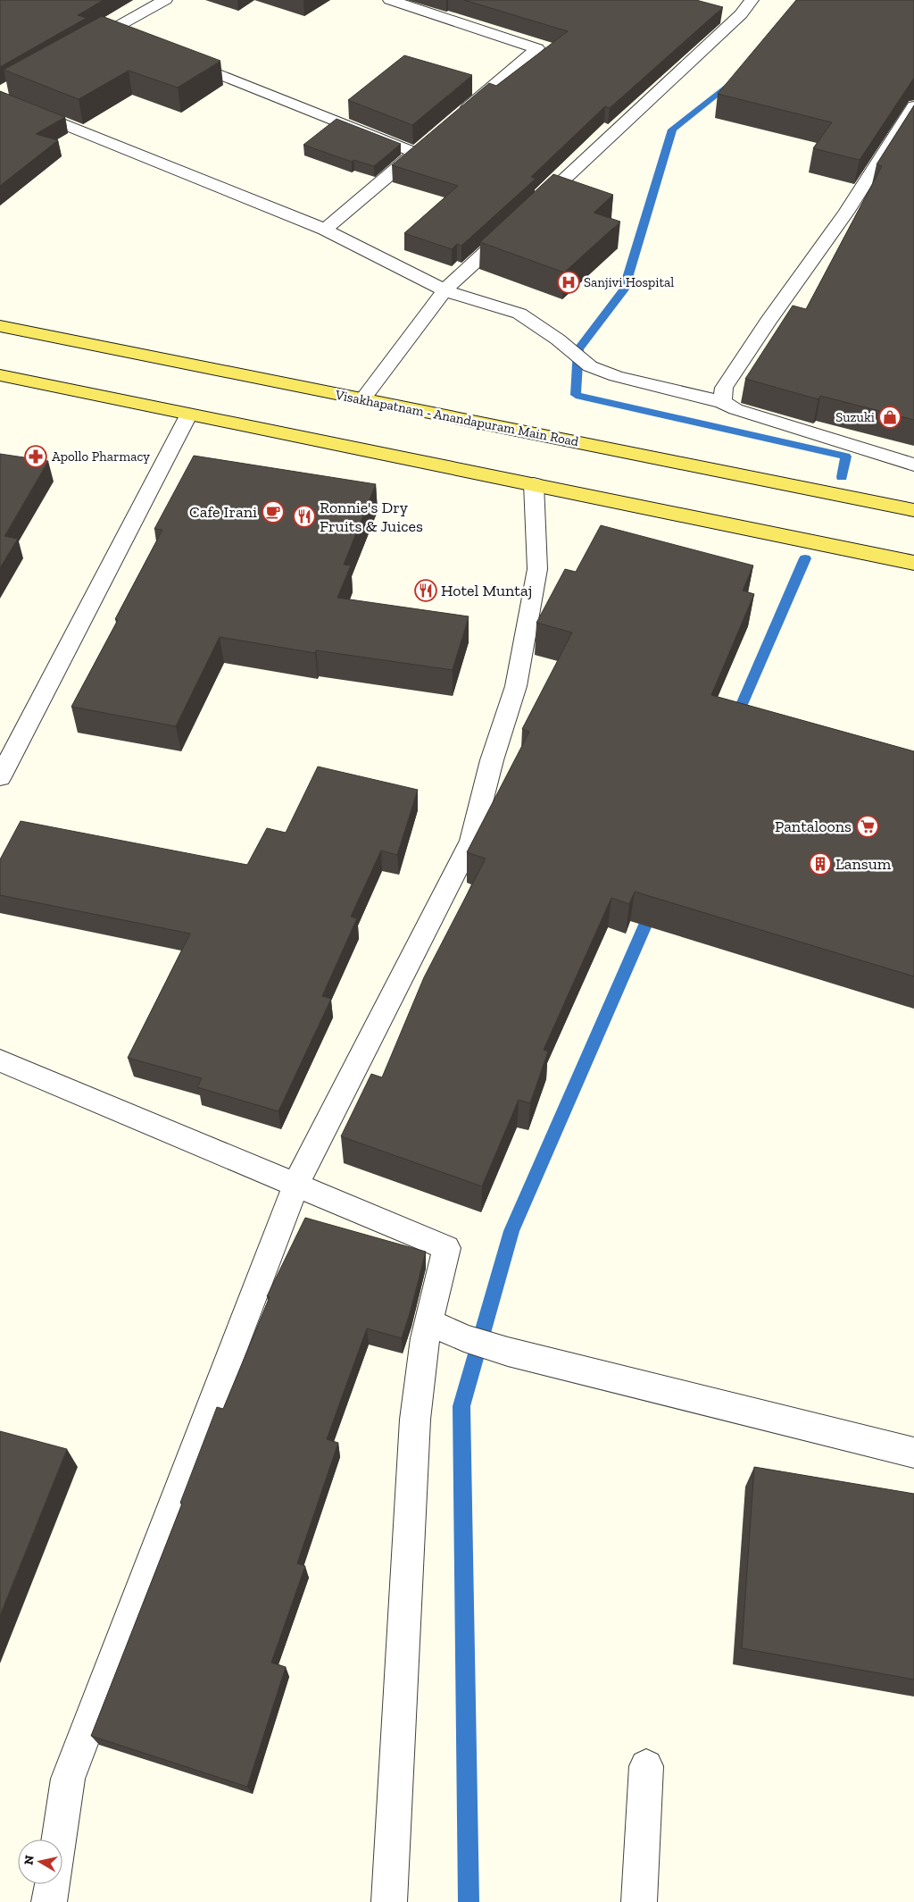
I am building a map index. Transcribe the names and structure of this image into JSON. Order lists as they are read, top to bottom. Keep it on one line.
{"streets":{"main road":["Visakhapatnam - Anandapuram Main Road"]},"places":{"hospital":["Sanjivi Hospital"],"shop":["Suzuki"],"pharmacy":["Apollo Pharmacy"],"cafe":["Cafe Irani"],"restaurant":["Ronnie's Dry Fruits & Juices","Hotel Muntaj"],"supermarket":["Pantaloons"],"building":["Lansum"]},"north":"left"}
